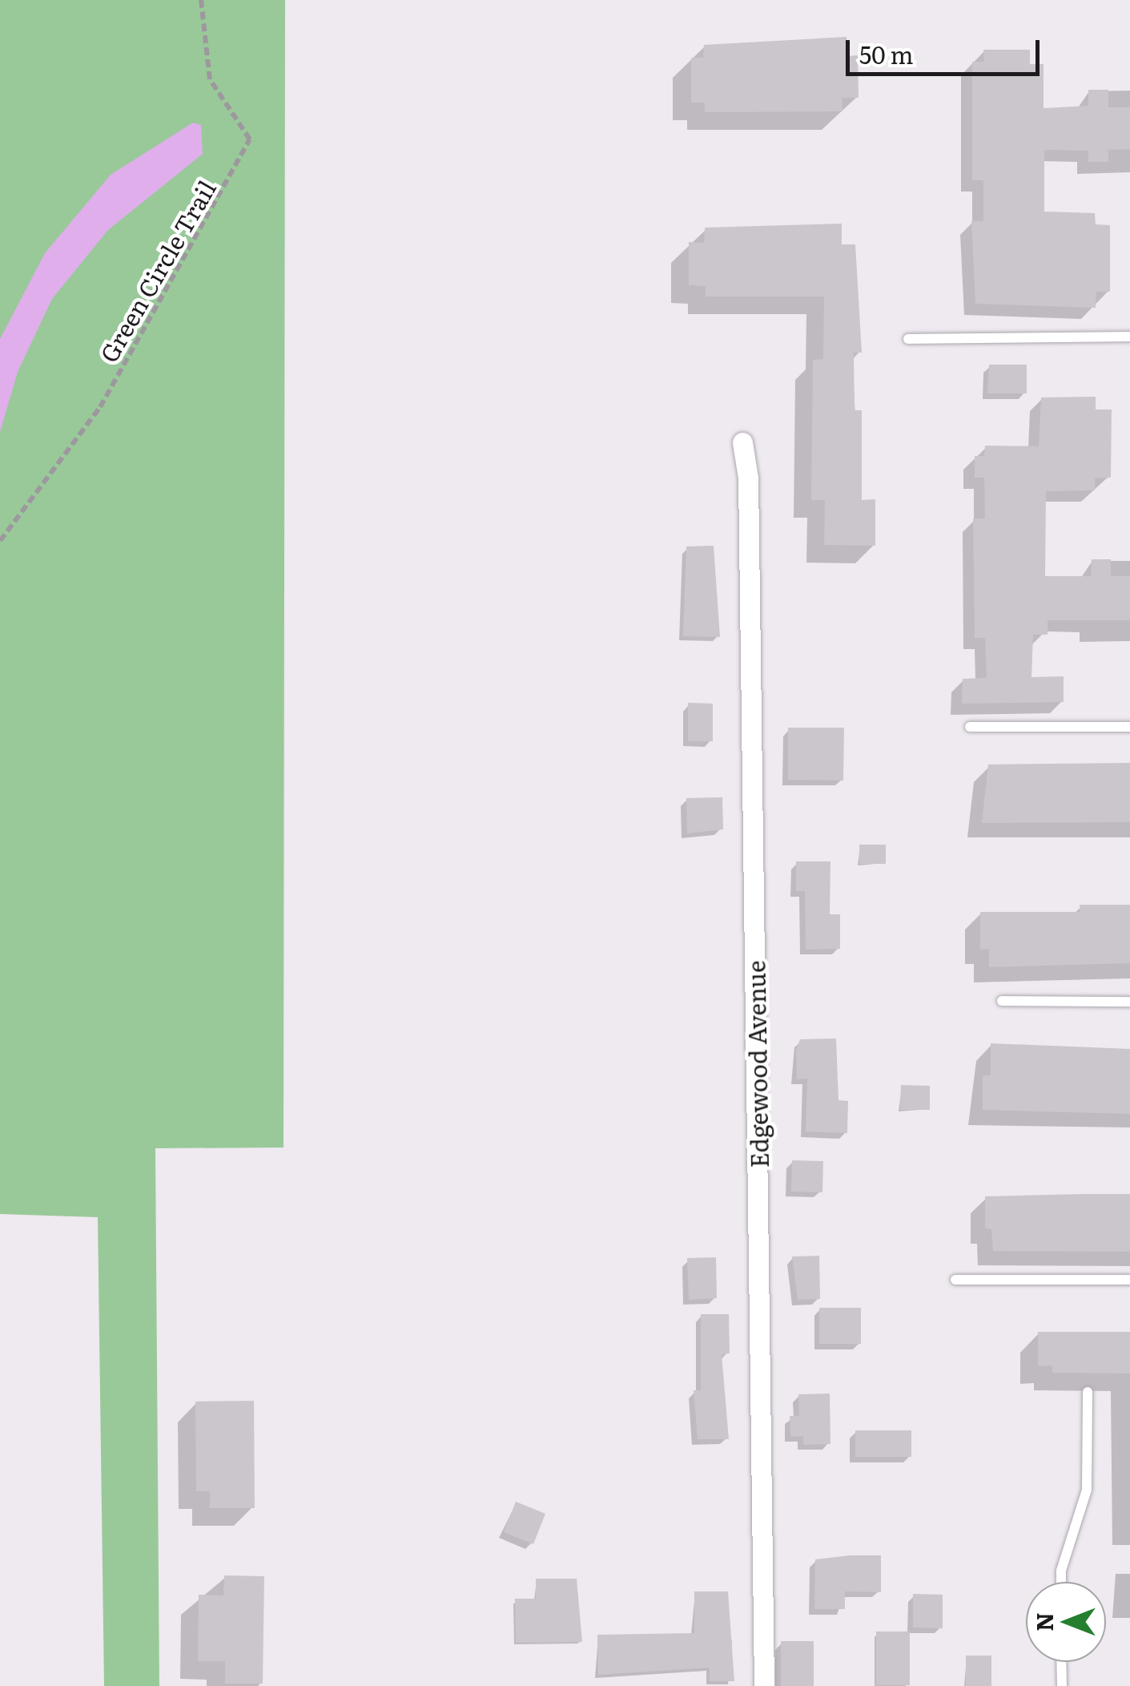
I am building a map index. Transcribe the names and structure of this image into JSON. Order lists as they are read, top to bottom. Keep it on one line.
{"streets":{"street":["Edgewood Avenue"],"path":["Green Circle Trail"]},"scale_bar":"50 m","north":"left"}
